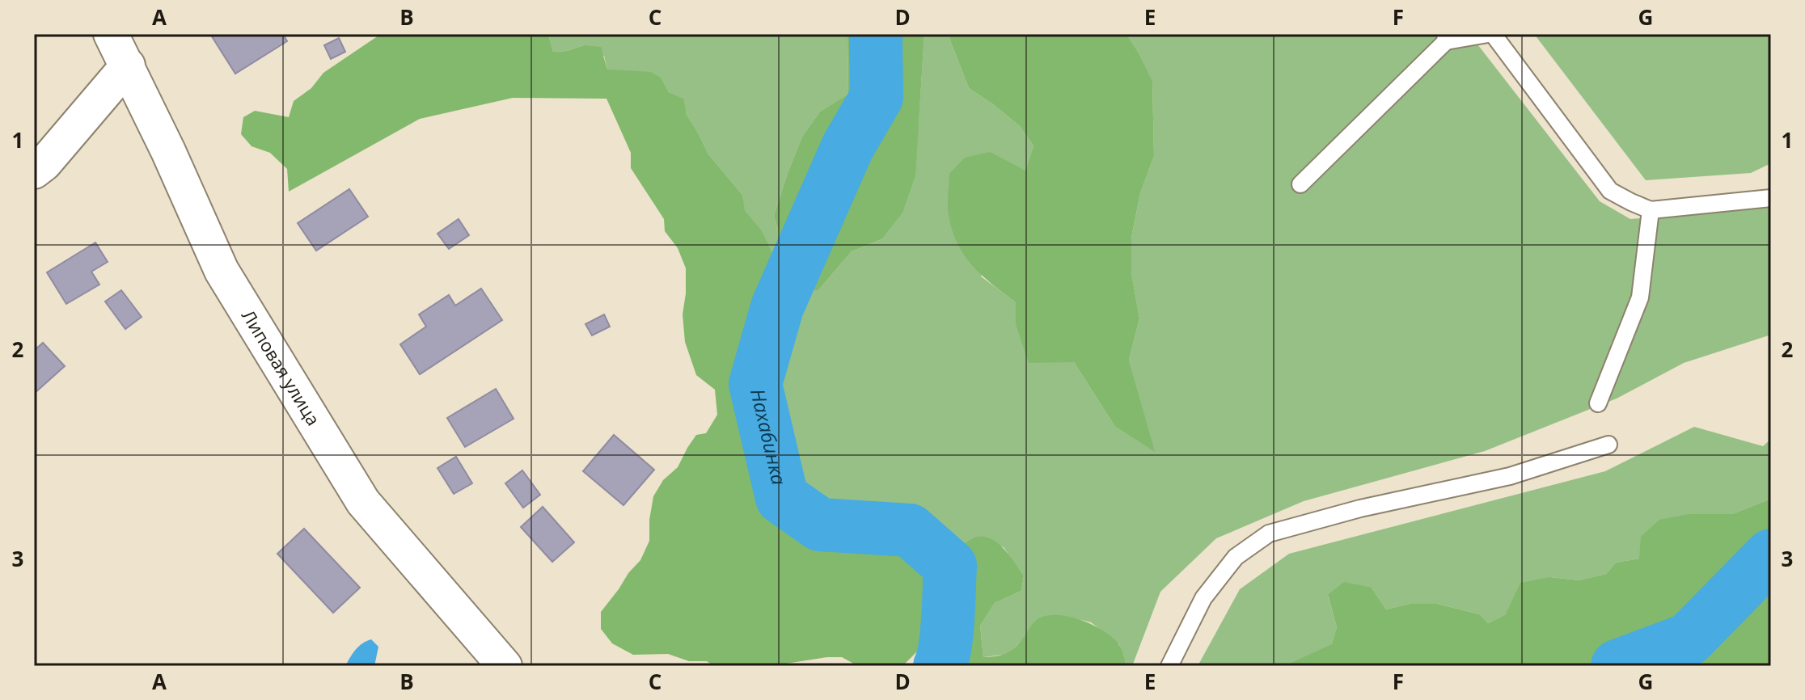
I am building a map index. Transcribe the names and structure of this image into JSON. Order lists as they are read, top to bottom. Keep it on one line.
{"streets":{"street":["Липовая улица"]},"water":["Нахабинка"],"grid":{"columns":["A","B","C","D","E","F","G"],"rows":["1","2","3"]}}
